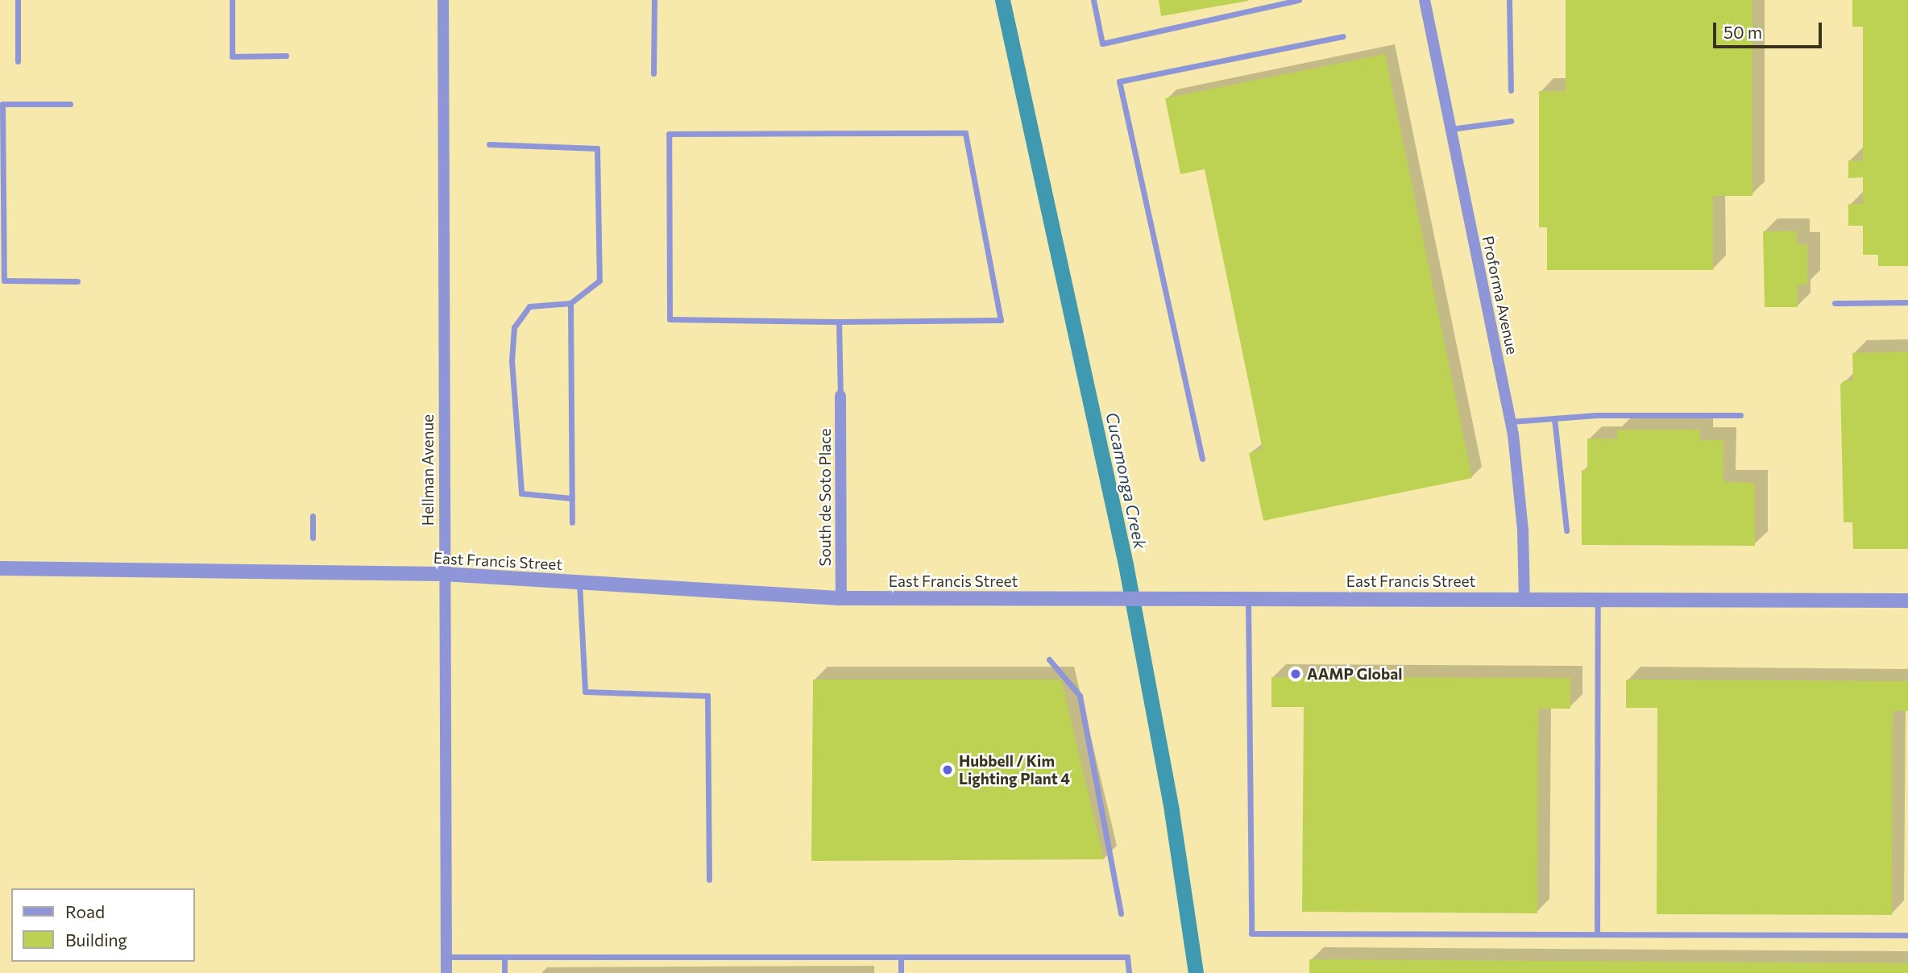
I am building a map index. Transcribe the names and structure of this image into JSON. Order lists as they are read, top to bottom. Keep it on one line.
{"streets":{"street":["Proforma Avenue","Hellman Avenue","South de Soto Place","East Francis Street"]},"crossings":[["Proforma Avenue","East Francis Street"],["Hellman Avenue","East Francis Street"],["South de Soto Place","East Francis Street"]],"water":["Cucamonga Creek"],"places":["AAMP Global","Hubbell / Kim Lighting Plant 4"],"legend":["Road","Building"],"scale_bar":"50 m"}
